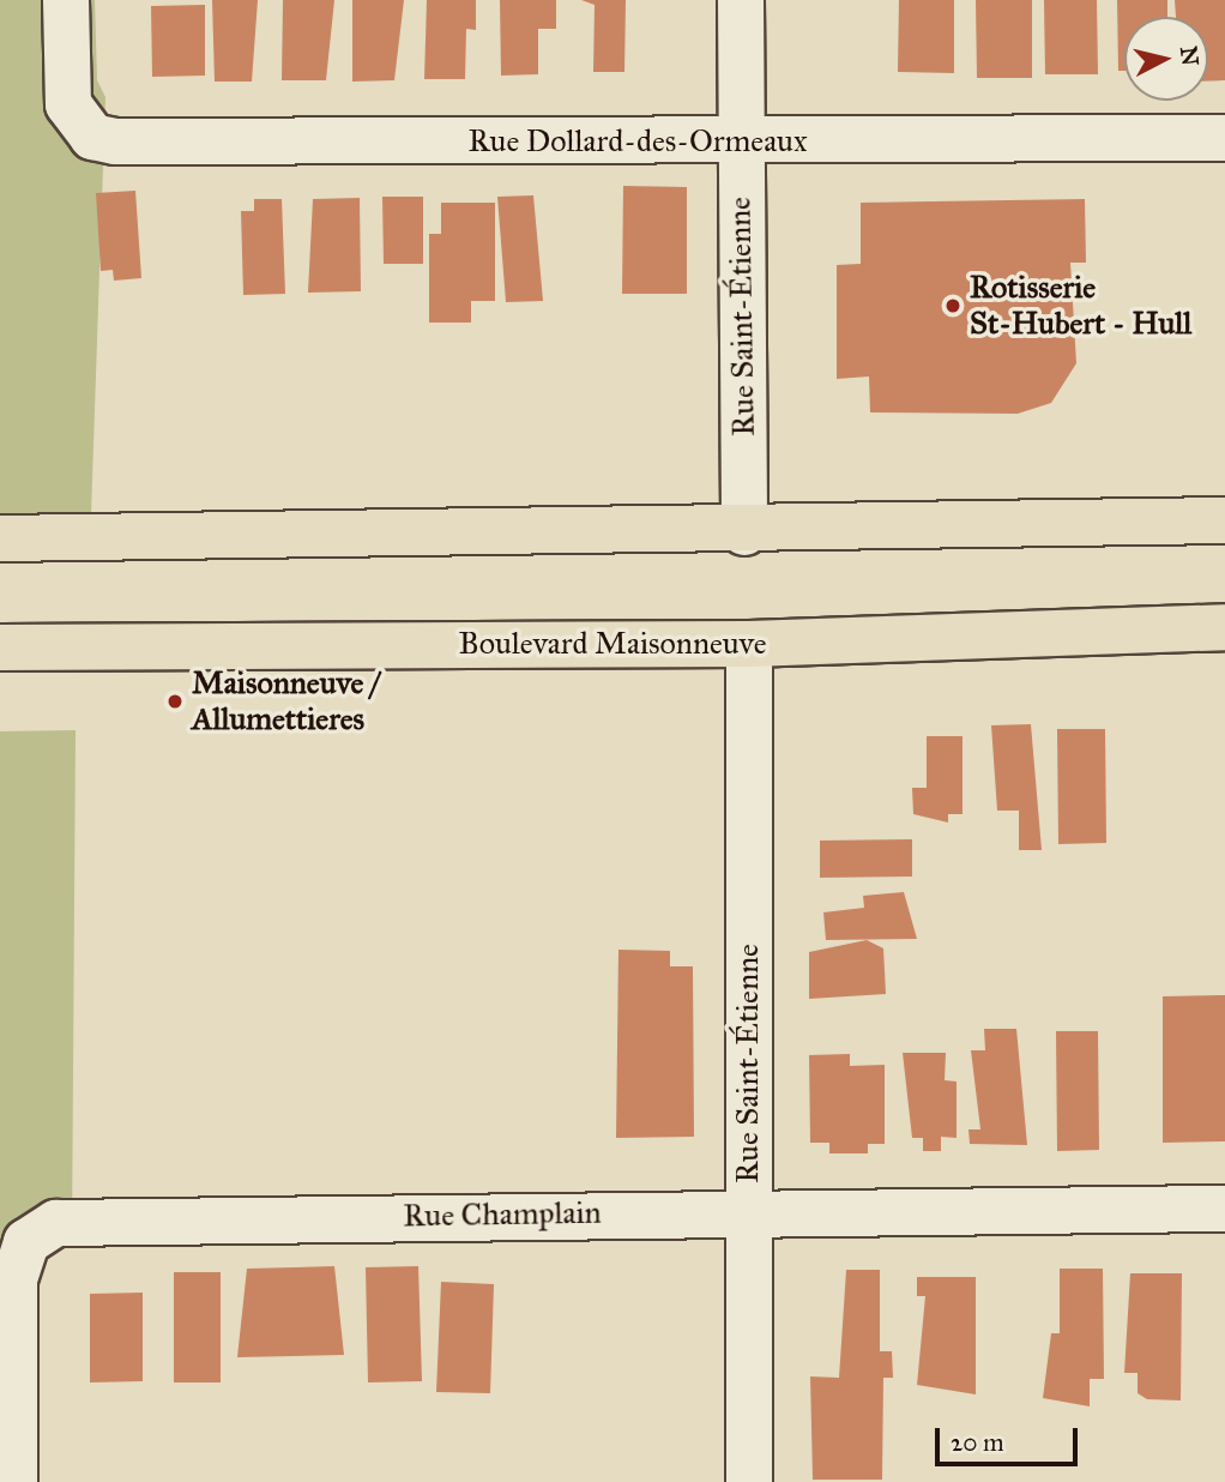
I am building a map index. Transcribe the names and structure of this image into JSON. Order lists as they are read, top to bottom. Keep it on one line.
{"streets":{"main road":["Boulevard Maisonneuve"],"street":["Rue Dollard-des-Ormeaux","Rue Saint-Étienne","Rue Champlain"]},"crossings":[["Rue Dollard-des-Ormeaux","Rue Saint-Étienne"],["Rue Saint-Étienne","Boulevard Maisonneuve"],["Rue Saint-Étienne","Rue Champlain"]],"places":["Rotisserie St-Hubert - Hull","Maisonneuve / Allumettieres"],"scale_bar":"20 m","north":"right"}
